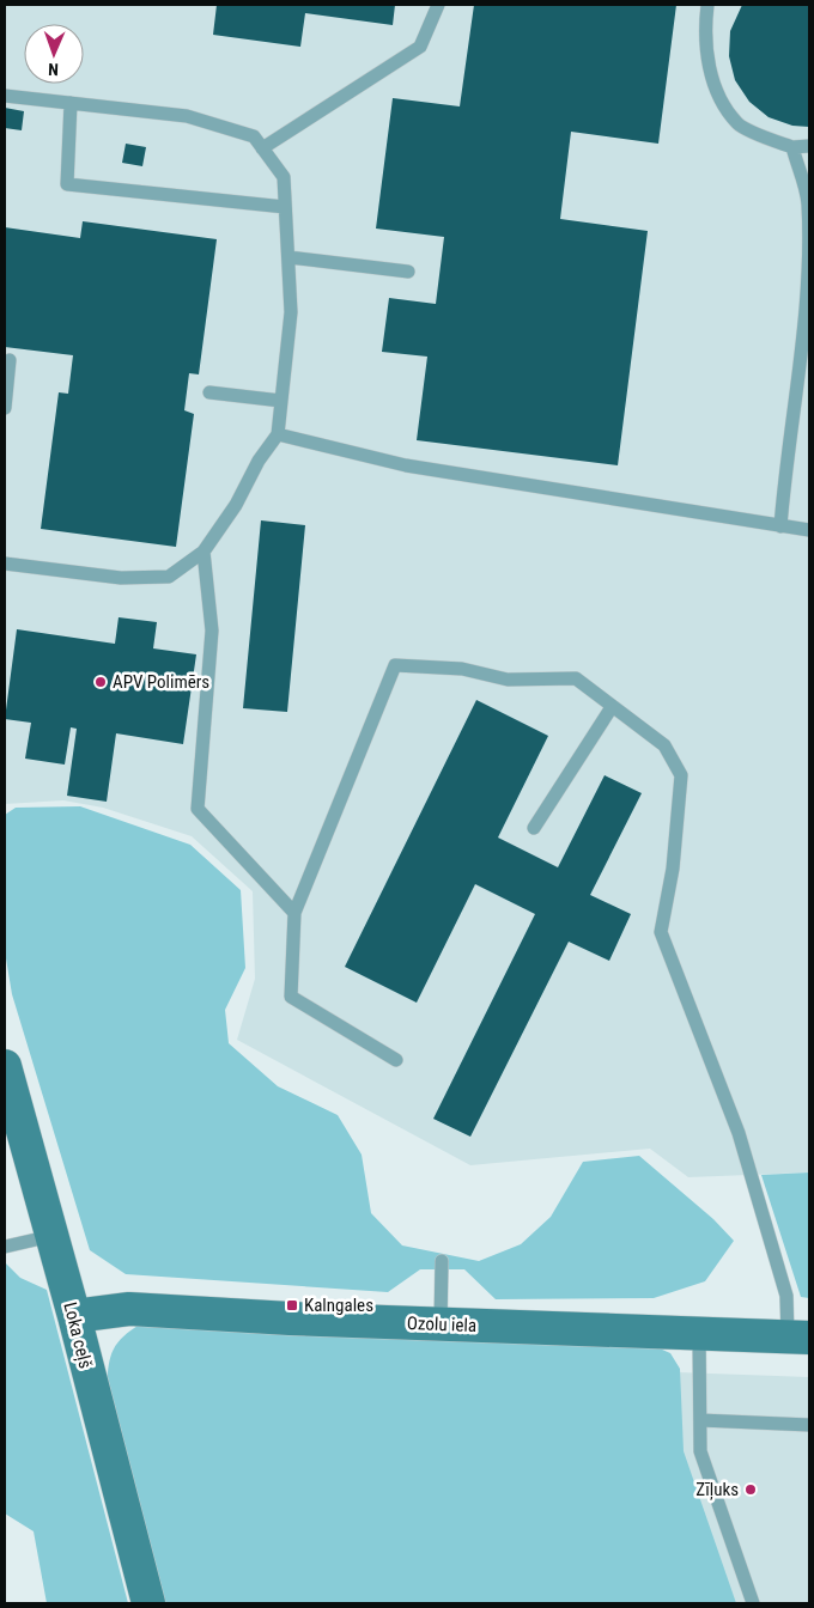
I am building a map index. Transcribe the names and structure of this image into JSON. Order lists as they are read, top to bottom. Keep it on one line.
{"streets":{"main road":["Ozolu iela","Loka ceļš"]},"crossings":[["Ozolu iela","Loka ceļš"]],"places":{"other":["APV Polimērs","Zīļuks"],"transit":["Kalngales"]},"north":"bottom"}
